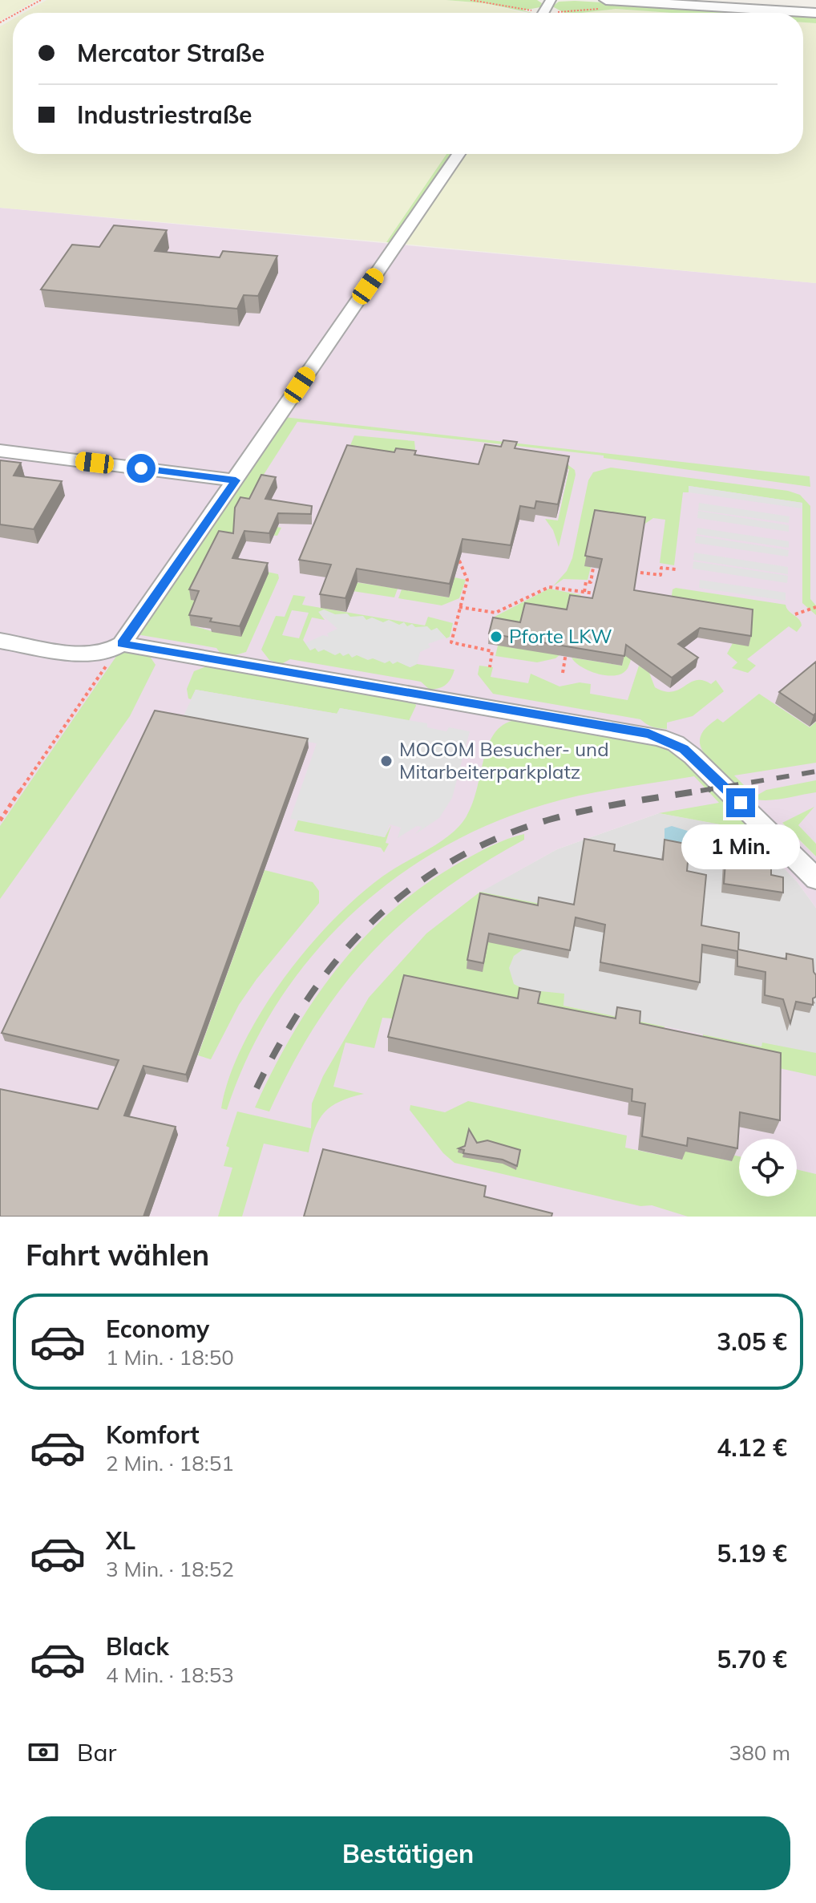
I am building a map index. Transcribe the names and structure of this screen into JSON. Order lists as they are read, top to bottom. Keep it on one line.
{"places":["Pforte LKW","MOCOM Besucher- und Mitarbeiterparkplatz"],"page":{"banner":["Mercator Straße","Industriestraße"],"bubble":"1 Min.","heading":"Fahrt wählen","list":[{"name":"Economy","note":"1 Min. · 18:50","value":"3.05 €"},{"name":"Komfort","note":"2 Min. · 18:51","value":"4.12 €"},{"name":"XL","note":"3 Min. · 18:52","value":"5.19 €"},{"name":"Black","note":"4 Min. · 18:53","value":"5.70 €"}],"pay":["Bar","380 m"],"buttons":"Bestätigen"}}
